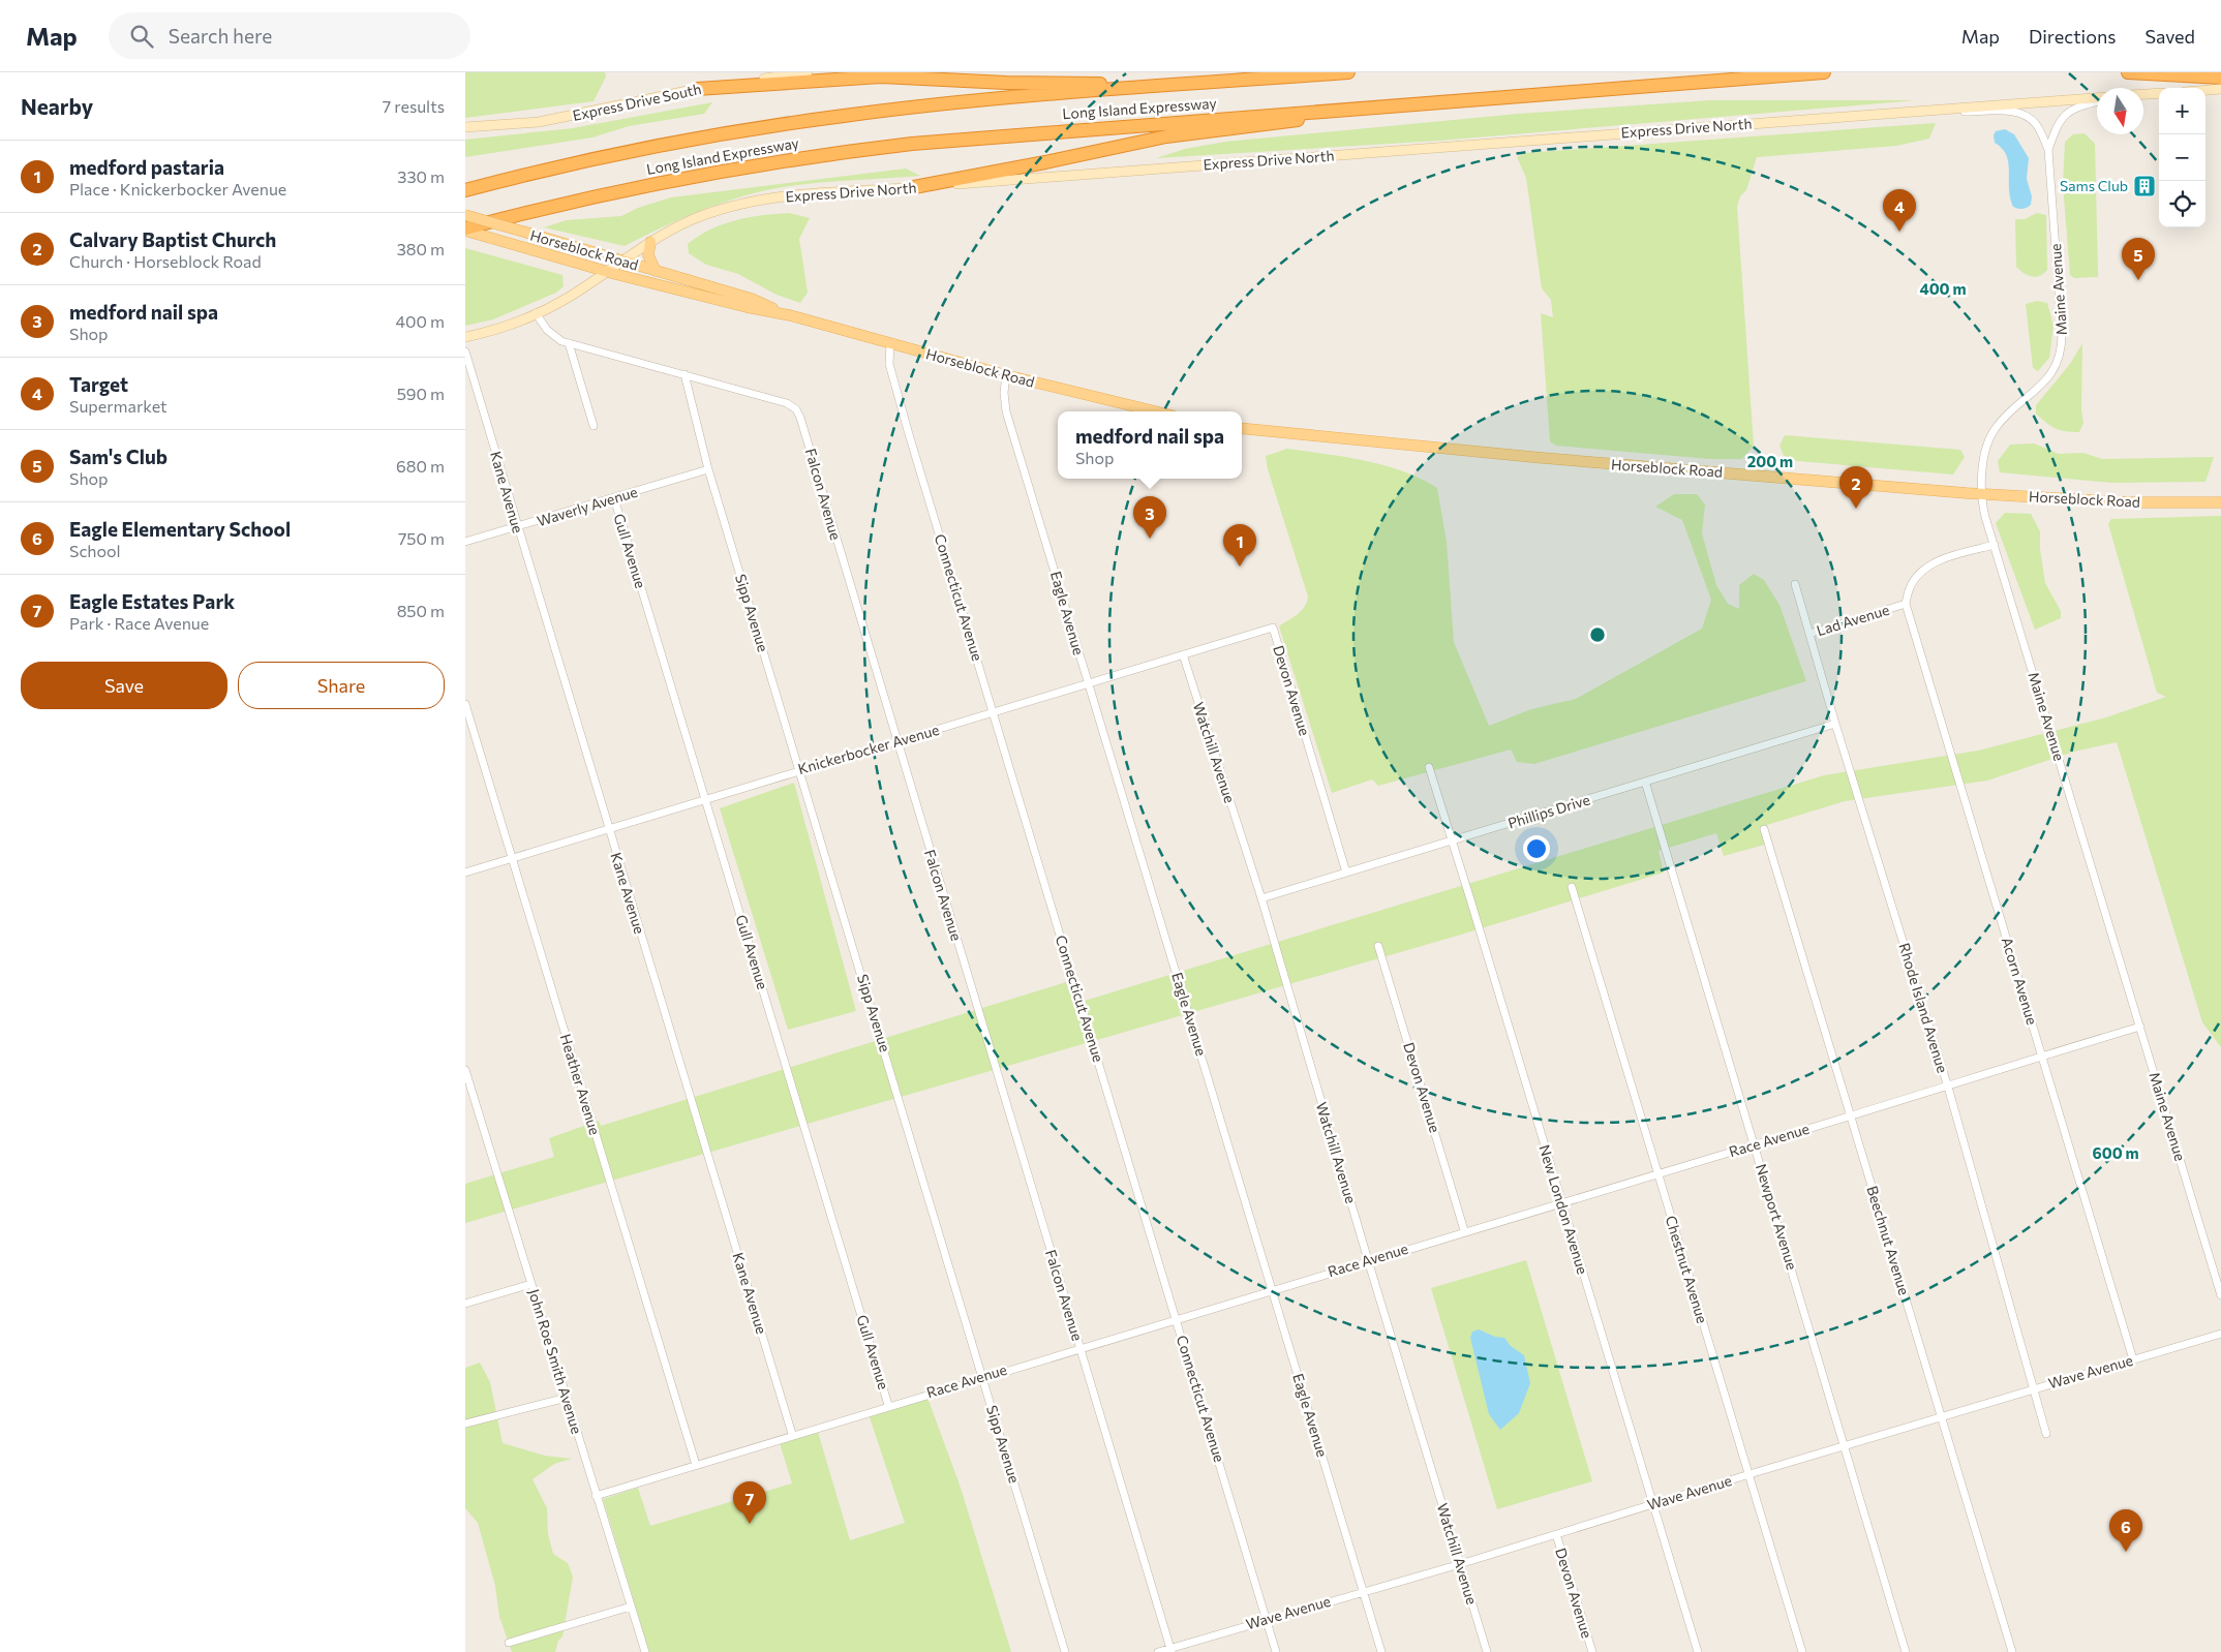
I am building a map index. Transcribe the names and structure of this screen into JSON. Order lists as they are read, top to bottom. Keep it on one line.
{"streets":{"highway":["Long Island Expressway"],"main road":["Express Drive South","Express Drive North","Horseblock Road"],"street":["Maine Avenue","Kane Avenue","Falcon Avenue","Waverly Avenue","Gull Avenue","Connecticut Avenue","Sipp Avenue","Eagle Avenue","Lad Avenue","Devon Avenue","Knickerbocker Avenue","Watchill Avenue","Phillips Drive","Acorn Avenue","Rhode Island Avenue","Heather Avenue","Race Avenue","New London Avenue","Newport Avenue","Beechnut Avenue","Chestnut Avenue","John Roe Smith Avenue","Wave Avenue"]},"crossings":[["Long Island Expressway","Horseblock Road"],["Express Drive North","Horseblock Road"],["Express Drive North","Falcon Avenue"],["Horseblock Road","Maine Avenue"],["Horseblock Road","Connecticut Avenue"],["Horseblock Road","Eagle Avenue"],["Maine Avenue","Lad Avenue"],["Maine Avenue","Race Avenue"],["Kane Avenue","Waverly Avenue"],["Kane Avenue","Knickerbocker Avenue"],["Kane Avenue","Race Avenue"],["Falcon Avenue","Sipp Avenue"],["Falcon Avenue","Knickerbocker Avenue"],["Falcon Avenue","Race Avenue"],["Falcon Avenue","Wave Avenue"],["Waverly Avenue","Gull Avenue"],["Waverly Avenue","Sipp Avenue"],["Gull Avenue","Knickerbocker Avenue"],["Gull Avenue","Race Avenue"],["Connecticut Avenue","Knickerbocker Avenue"],["Connecticut Avenue","Race Avenue"],["Connecticut Avenue","Wave Avenue"],["Sipp Avenue","Knickerbocker Avenue"],["Sipp Avenue","Race Avenue"],["Eagle Avenue","Knickerbocker Avenue"],["Eagle Avenue","Race Avenue"],["Eagle Avenue","Wave Avenue"],["Lad Avenue","Acorn Avenue"],["Lad Avenue","Rhode Island Avenue"],["Devon Avenue","Knickerbocker Avenue"],["Devon Avenue","Phillips Drive"],["Devon Avenue","Race Avenue"],["Devon Avenue","Wave Avenue"],["Knickerbocker Avenue","Watchill Avenue"],["Knickerbocker Avenue","Heather Avenue"],["Watchill Avenue","Phillips Drive"],["Watchill Avenue","Race Avenue"],["Watchill Avenue","Wave Avenue"],["Phillips Drive","Rhode Island Avenue"],["Phillips Drive","New London Avenue"],["Phillips Drive","Newport Avenue"],["Acorn Avenue","Race Avenue"],["Acorn Avenue","Wave Avenue"],["Rhode Island Avenue","Race Avenue"],["Rhode Island Avenue","Wave Avenue"],["Heather Avenue","Race Avenue"],["Race Avenue","New London Avenue"],["Race Avenue","Newport Avenue"],["Race Avenue","Beechnut Avenue"],["Race Avenue","Chestnut Avenue"],["Race Avenue","John Roe Smith Avenue"],["New London Avenue","Wave Avenue"],["Newport Avenue","Wave Avenue"],["Beechnut Avenue","Wave Avenue"],["Chestnut Avenue","Wave Avenue"]],"places":{"building":["Sams Club"]},"north":"bottom","page":{"header":"Map","search":"Search here","nav":["Map","Directions","Saved"],"heading":["Nearby","7 results"],"map_buttons":["+","−"],"list":[{"mark":"1","name":"medford pastaria","note":"Place · Knickerbocker Avenue","value":"330 m"},{"mark":"2","name":"Calvary Baptist Church","note":"Church · Horseblock Road","value":"380 m"},{"mark":"3","name":"medford nail spa","note":"Shop","value":"400 m"},{"mark":"4","name":"Target","note":"Supermarket","value":"590 m"},{"mark":"5","name":"Sam's Club","note":"Shop","value":"680 m"},{"mark":"6","name":"Eagle Elementary School","note":"School","value":"750 m"},{"mark":"7","name":"Eagle Estates Park","note":"Park · Race Avenue","value":"850 m"}],"pins":["4","5","2","3","1","7","6"],"popup":["medford nail spa","Shop"],"buttons":["Save","Share"]},"rings":["400 m","200 m","600 m"]}
